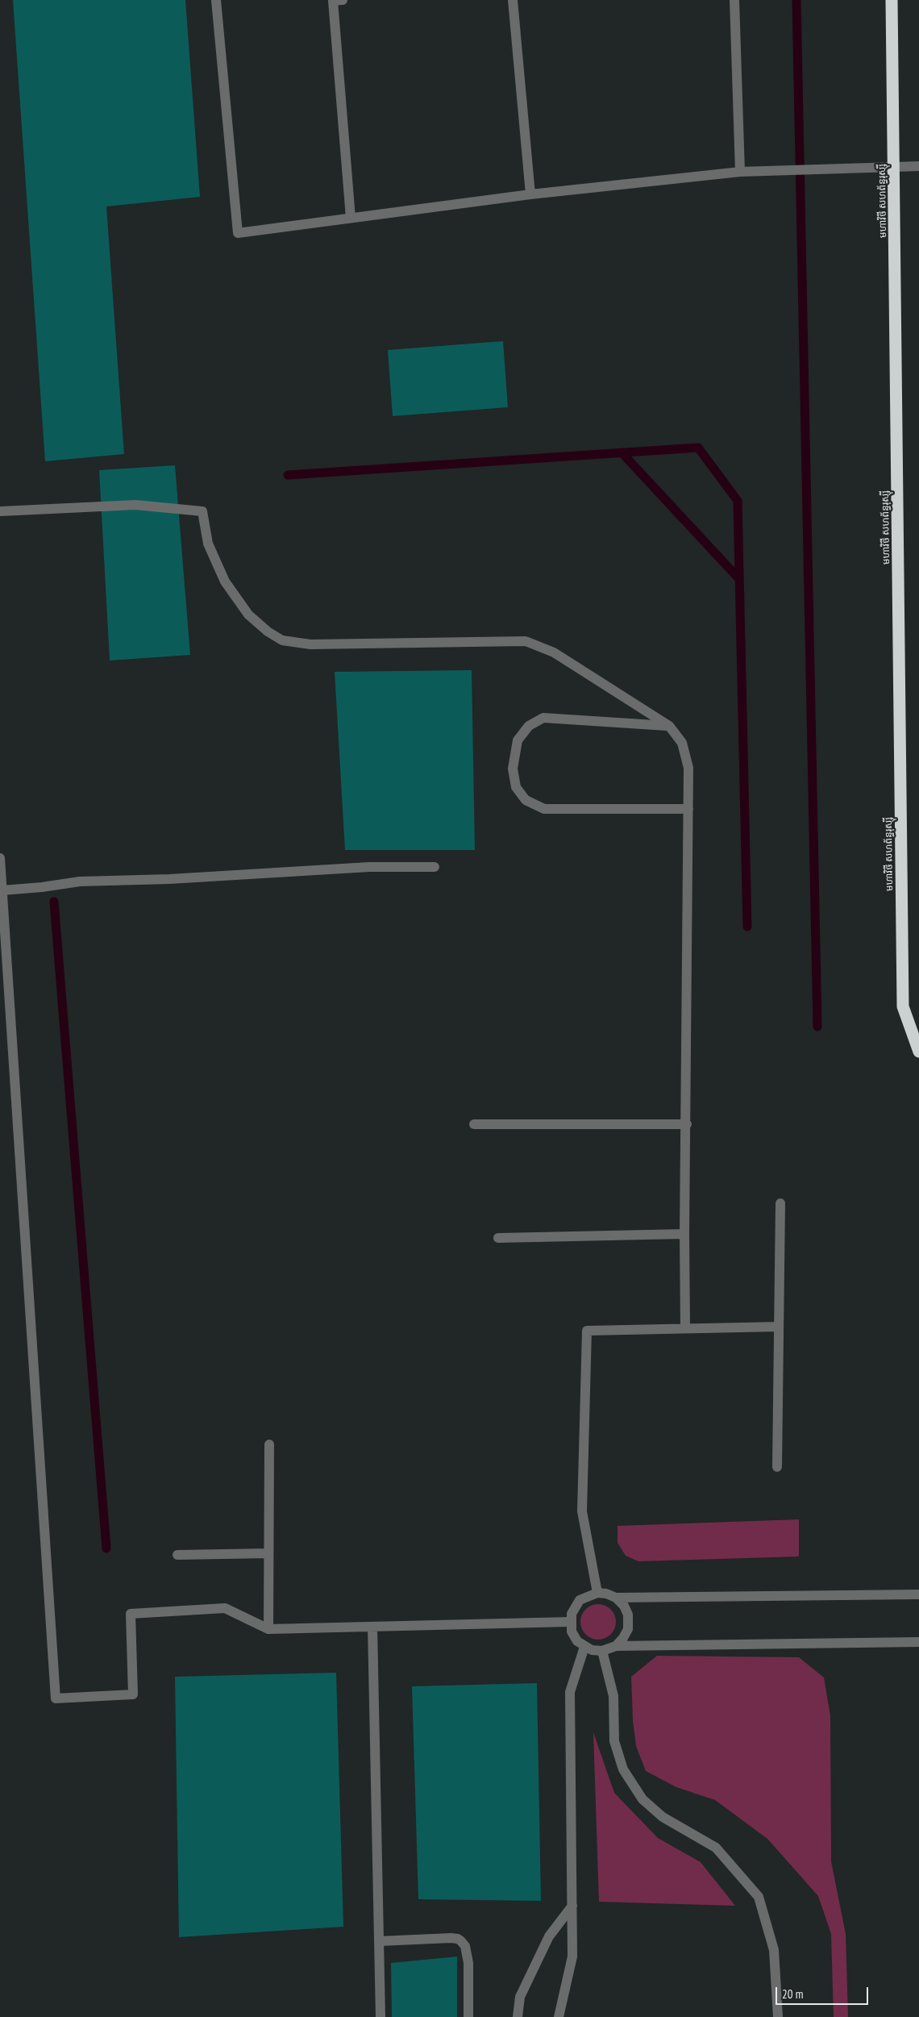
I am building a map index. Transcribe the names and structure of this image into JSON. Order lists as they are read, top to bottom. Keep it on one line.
{"streets":{"highway":["មហាវិថី សហព័ន្ធរុស្ស៊ី"]},"scale_bar":"20 m"}
